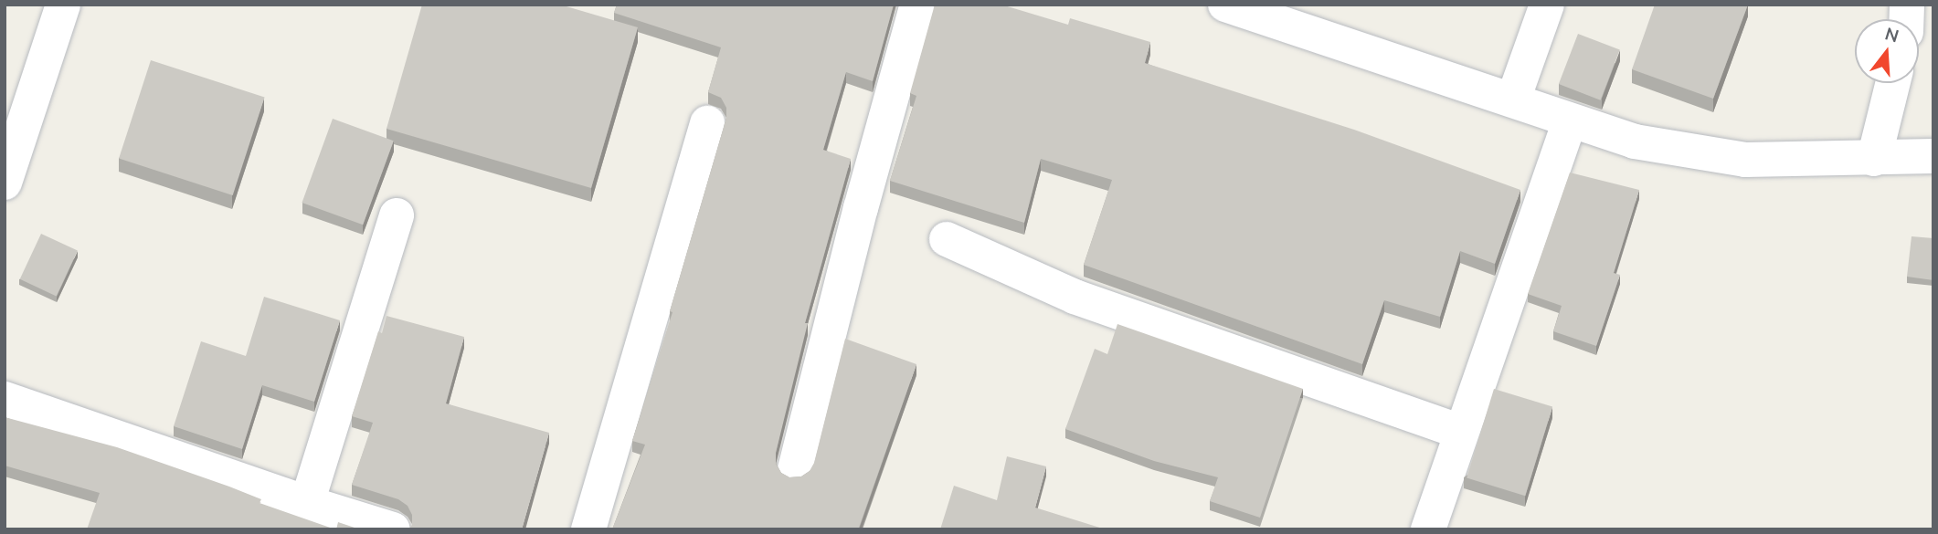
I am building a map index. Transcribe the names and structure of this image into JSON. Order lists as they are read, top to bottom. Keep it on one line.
{"north":"top"}
